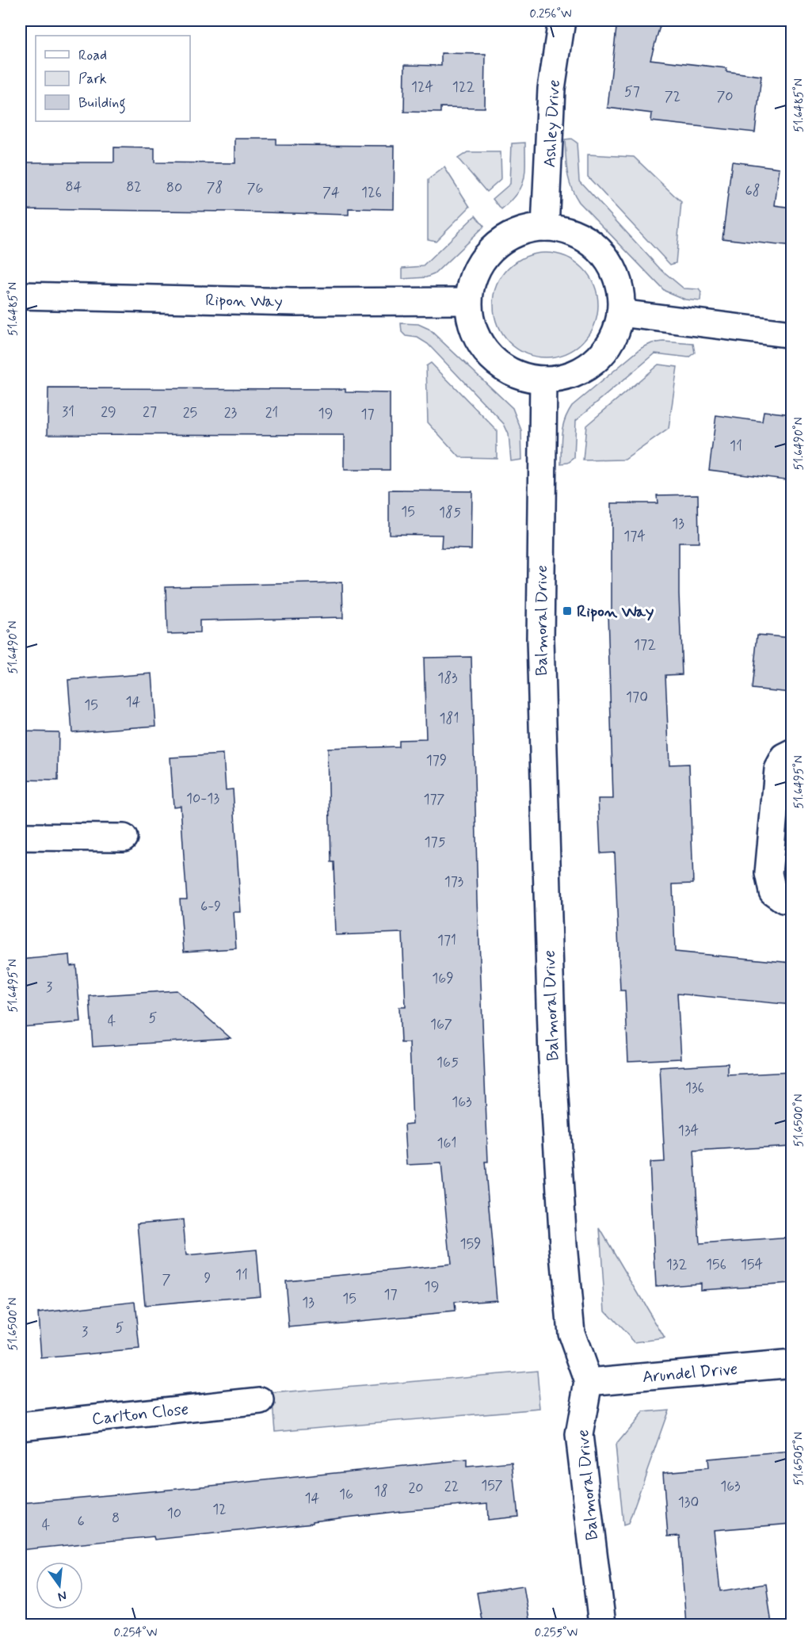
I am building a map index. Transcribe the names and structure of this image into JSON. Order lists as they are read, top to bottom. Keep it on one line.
{"streets":{"street":["Ashley Drive","Ripon Way","Balmoral Drive","Arundel Drive","Carlton Close"]},"crossings":[["Ashley Drive","Ripon Way"],["Ashley Drive","Balmoral Drive"],["Ripon Way","Balmoral Drive"],["Balmoral Drive","Arundel Drive"]],"places":{"transit":["Ripon Way"]},"house_numbers":["124","122","57","72","70","84","82","80","78","76","68","74","126","31","29","27","25","23","21","19","17","11","15","185","13","174","172","183","170","14","15","181","179","10-13","177","175","173","6-9","171","169","3","5","4","167","165","136","163","134","161","159","132","156","154","11","9","7","19","17","15","13","5","3","157","22","163","20","18","16","14","130","12","10","8","6","4"],"legend":["Road","Park","Building"],"north":"bottom","coordinates":["0.256°W","51.6485°N","51.6490°N","51.6495°N","51.6500°N","51.6505°N","0.254°W","0.255°W"]}
